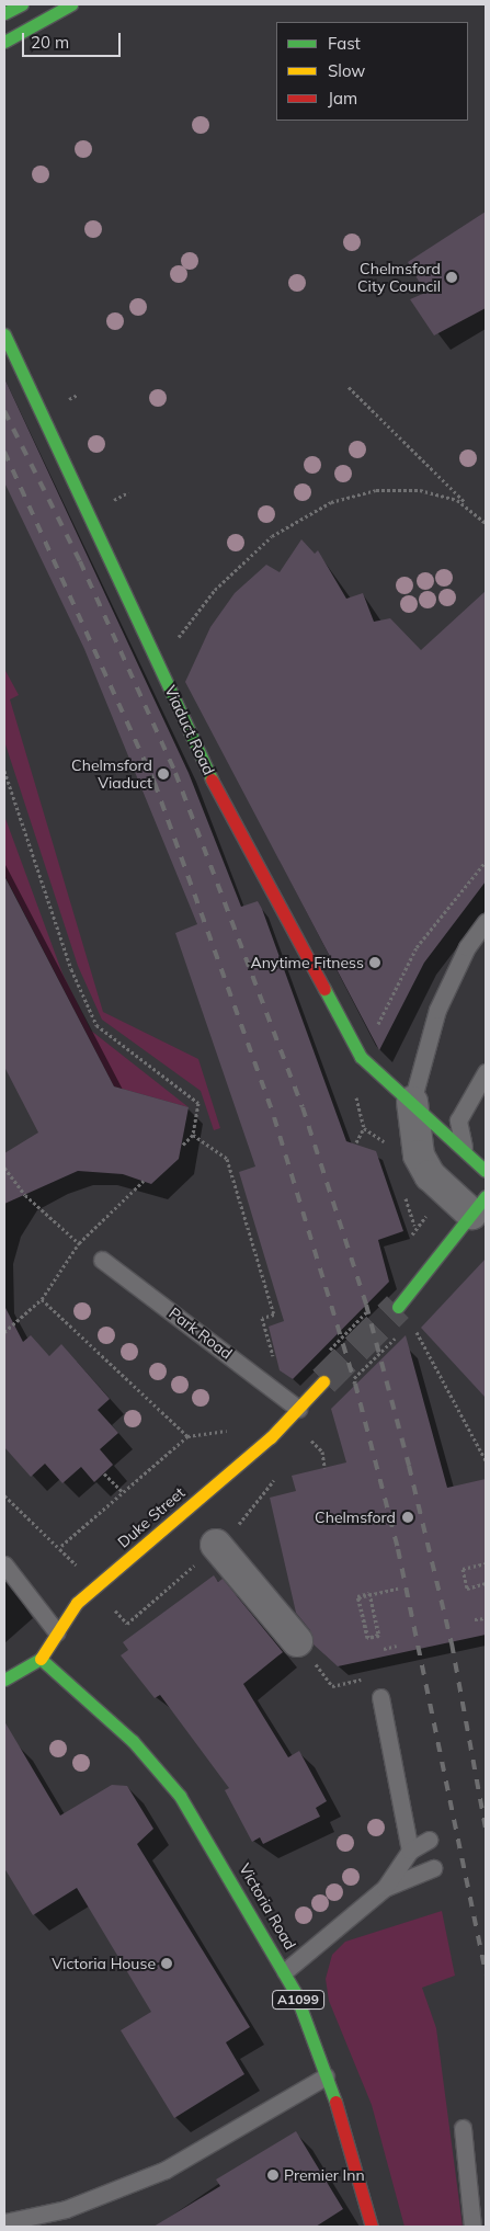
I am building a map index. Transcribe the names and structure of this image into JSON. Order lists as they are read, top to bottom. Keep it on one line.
{"streets":{"street":["Viaduct Road","Duke Street","Victoria Road","A1099"],"lane":["Park Road"]},"crossings":[["Park Road","Duke Street"],["Duke Street","Victoria Road"]],"places":["Chelmsford City Council","Chelmsford Viaduct","Anytime Fitness","Chelmsford","Victoria House","Premier Inn"],"legend":["Fast","Slow","Jam"],"scale_bar":"20 m"}
